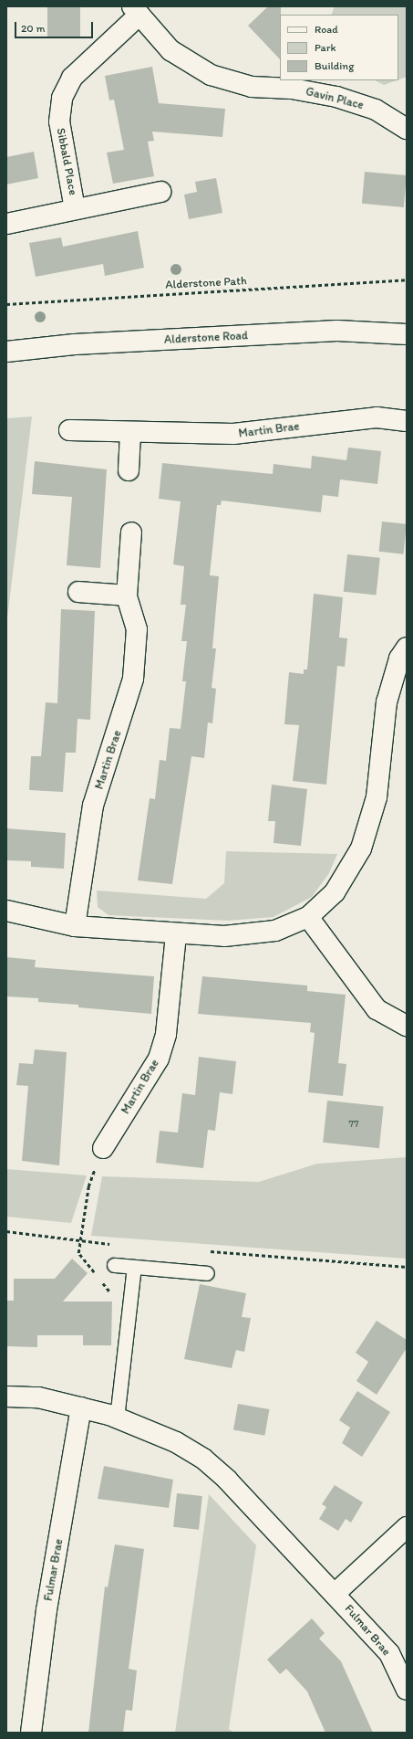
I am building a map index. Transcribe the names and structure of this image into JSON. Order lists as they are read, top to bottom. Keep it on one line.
{"streets":{"street":["Gavin Place","Sibbald Place","Alderstone Road","Martin Brae","Fulmar Brae"],"path":["Alderstone Path"]},"crossings":[["Gavin Place","Sibbald Place"]],"house_numbers":["77"],"legend":["Road","Park","Building"],"scale_bar":"20 m"}
